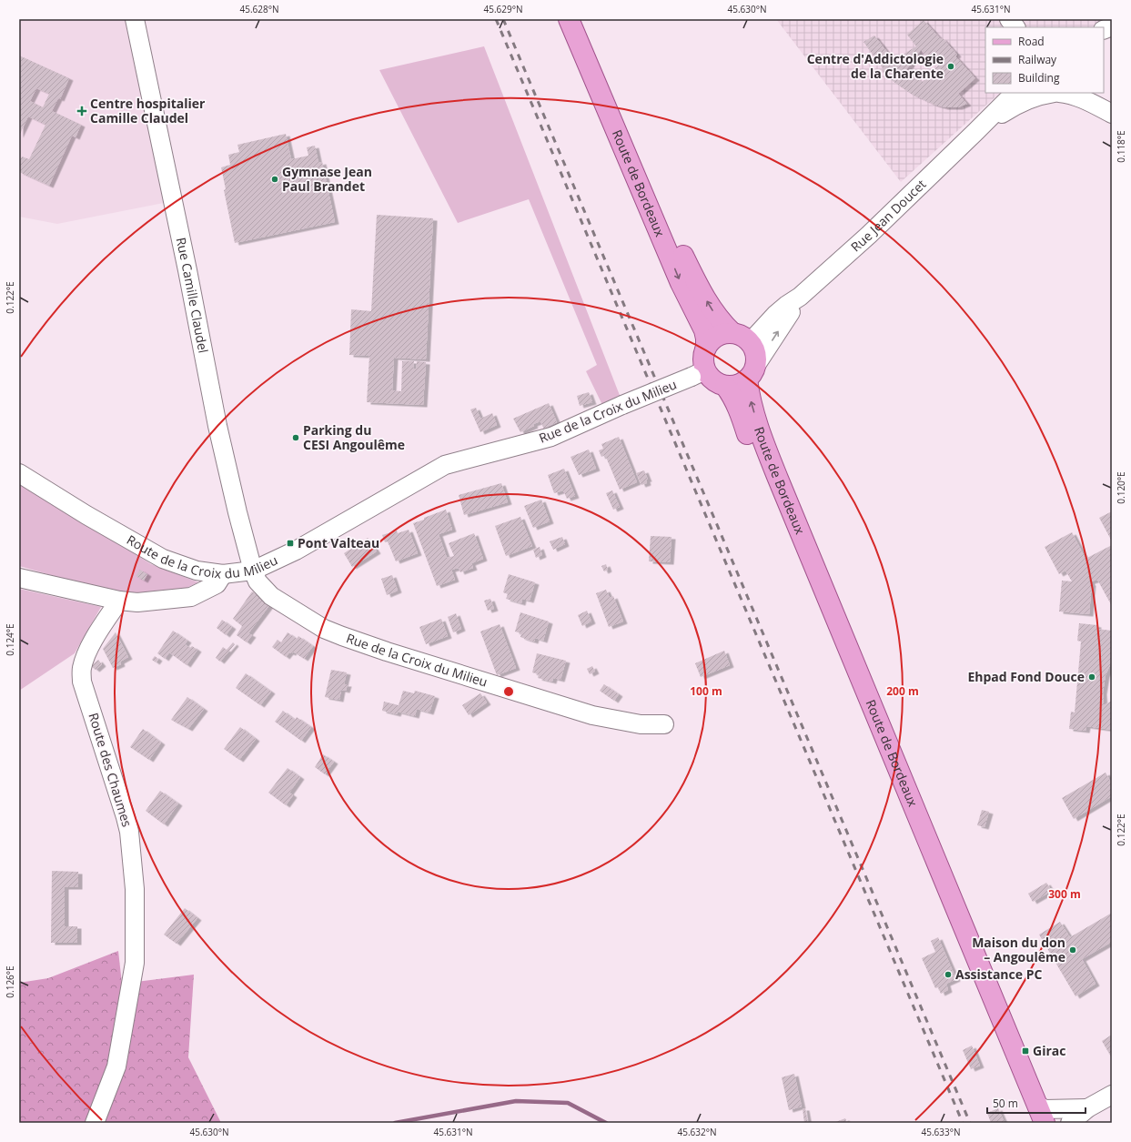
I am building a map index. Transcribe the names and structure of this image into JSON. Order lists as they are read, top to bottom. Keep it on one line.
{"streets":{"main road":["Route de Bordeaux"],"street":["Rue Jean Doucet","Rue Camille Claudel","Rue de la Croix du Milieu","Route de la Croix du Milieu","Route des Chaumes"]},"crossings":[["Route de Bordeaux","Rue Jean Doucet"],["Route de Bordeaux","Rue de la Croix du Milieu"],["Rue Jean Doucet","Rue de la Croix du Milieu"],["Rue Camille Claudel","Rue de la Croix du Milieu"],["Rue Camille Claudel","Route de la Croix du Milieu"],["Rue de la Croix du Milieu","Route de la Croix du Milieu"]],"places":{"other":["Centre d'Addictologie de la Charente","Gymnase Jean Paul Brandet","Parking du CESI Angoulême","Ehpad Fond Douce","Maison du don – Angoulême","Assistance PC"],"health":["Centre hospitalier Camille Claudel"],"transit":["Pont Valteau","Girac"]},"legend":["Road","Railway","Building"],"scale_bar":"50 m","coordinates":["45.628°N","45.629°N","45.630°N","45.631°N","0.118°E","0.122°E","0.120°E","0.124°E","0.126°E","45.632°N","45.633°N"],"rings":["100 m","200 m","300 m"]}
